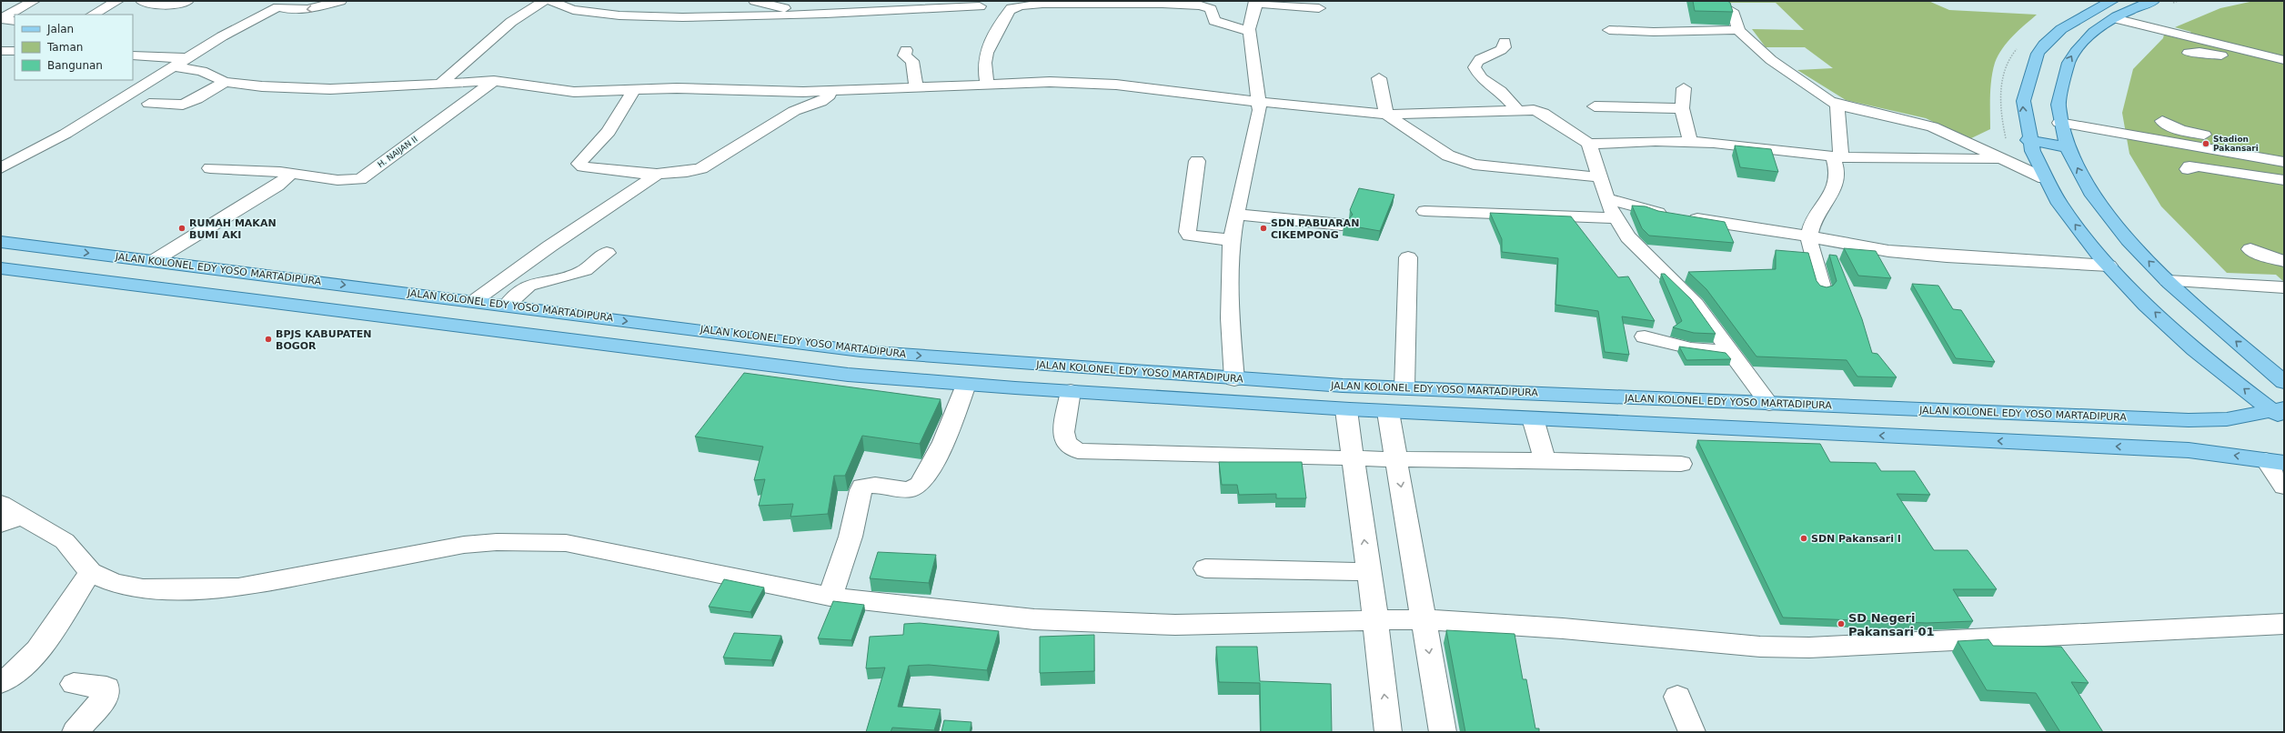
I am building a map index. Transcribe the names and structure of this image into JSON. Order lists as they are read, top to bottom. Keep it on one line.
{"streets":{"main road":["JALAN KOLONEL EDY YOSO MARTADIPURA"],"street":["H. NAIJAN II"]},"places":["Stadion Pakansari","RUMAH MAKAN BUMI AKI","SDN PABUARAN CIKEMPONG","BPJS KABUPATEN BOGOR","SDN Pakansari I","SD Negeri Pakansari 01"],"legend":["Jalan","Taman","Bangunan"]}
